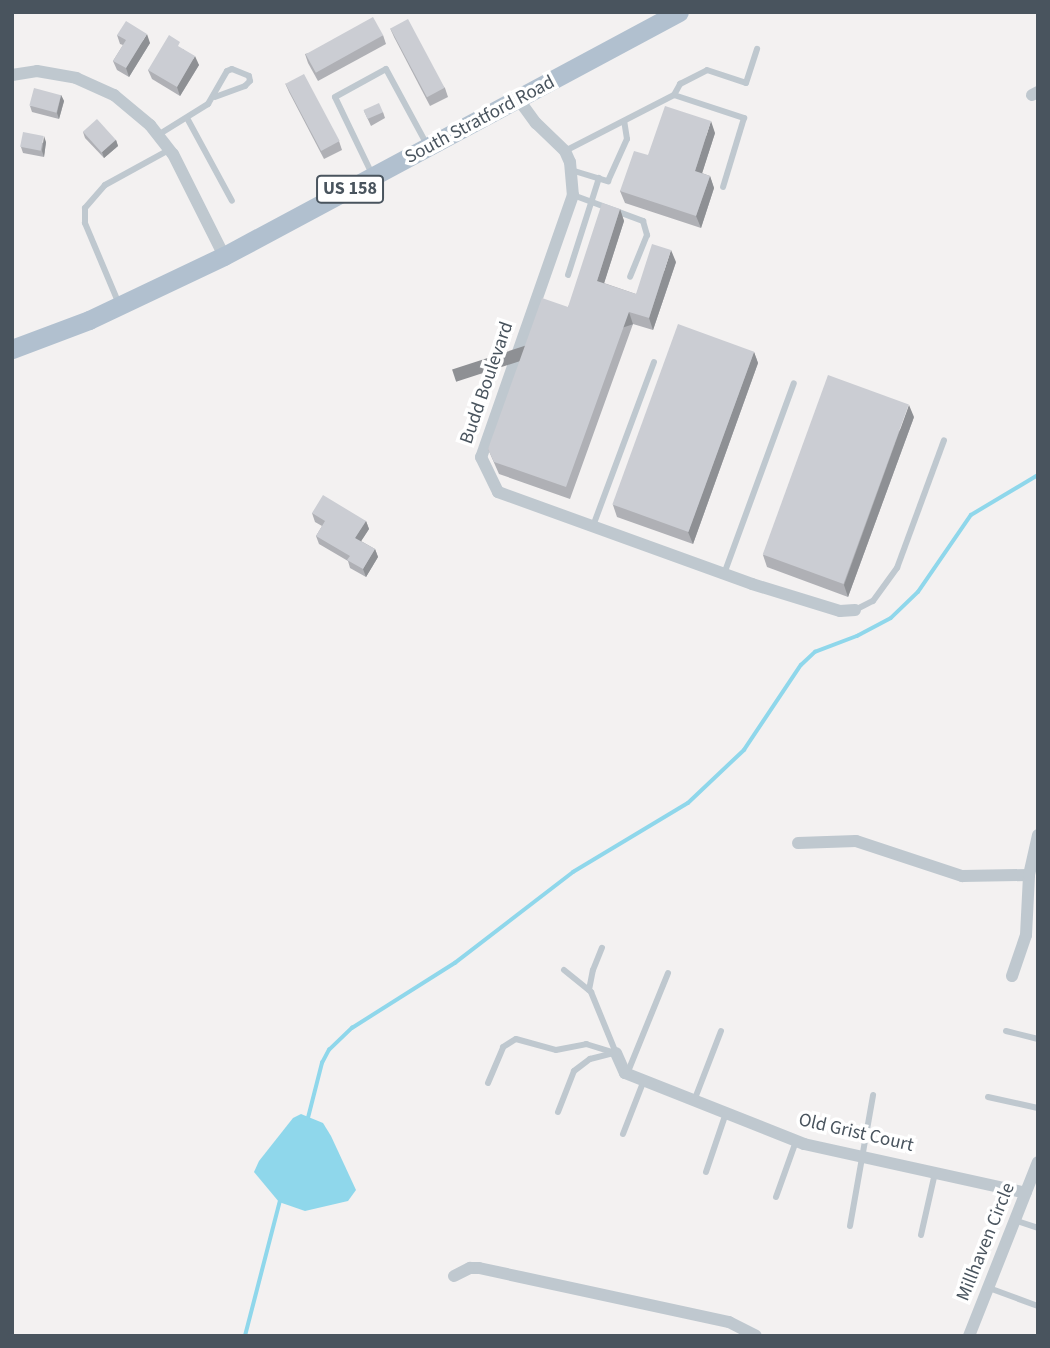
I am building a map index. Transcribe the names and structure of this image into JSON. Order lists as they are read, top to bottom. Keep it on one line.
{"streets":{"main road":["South Stratford Road","US 158"],"street":["Budd Boulevard","Old Grist Court","Millhaven Circle"]},"crossings":[["South Stratford Road","Budd Boulevard"],["Old Grist Court","Millhaven Circle"]]}
